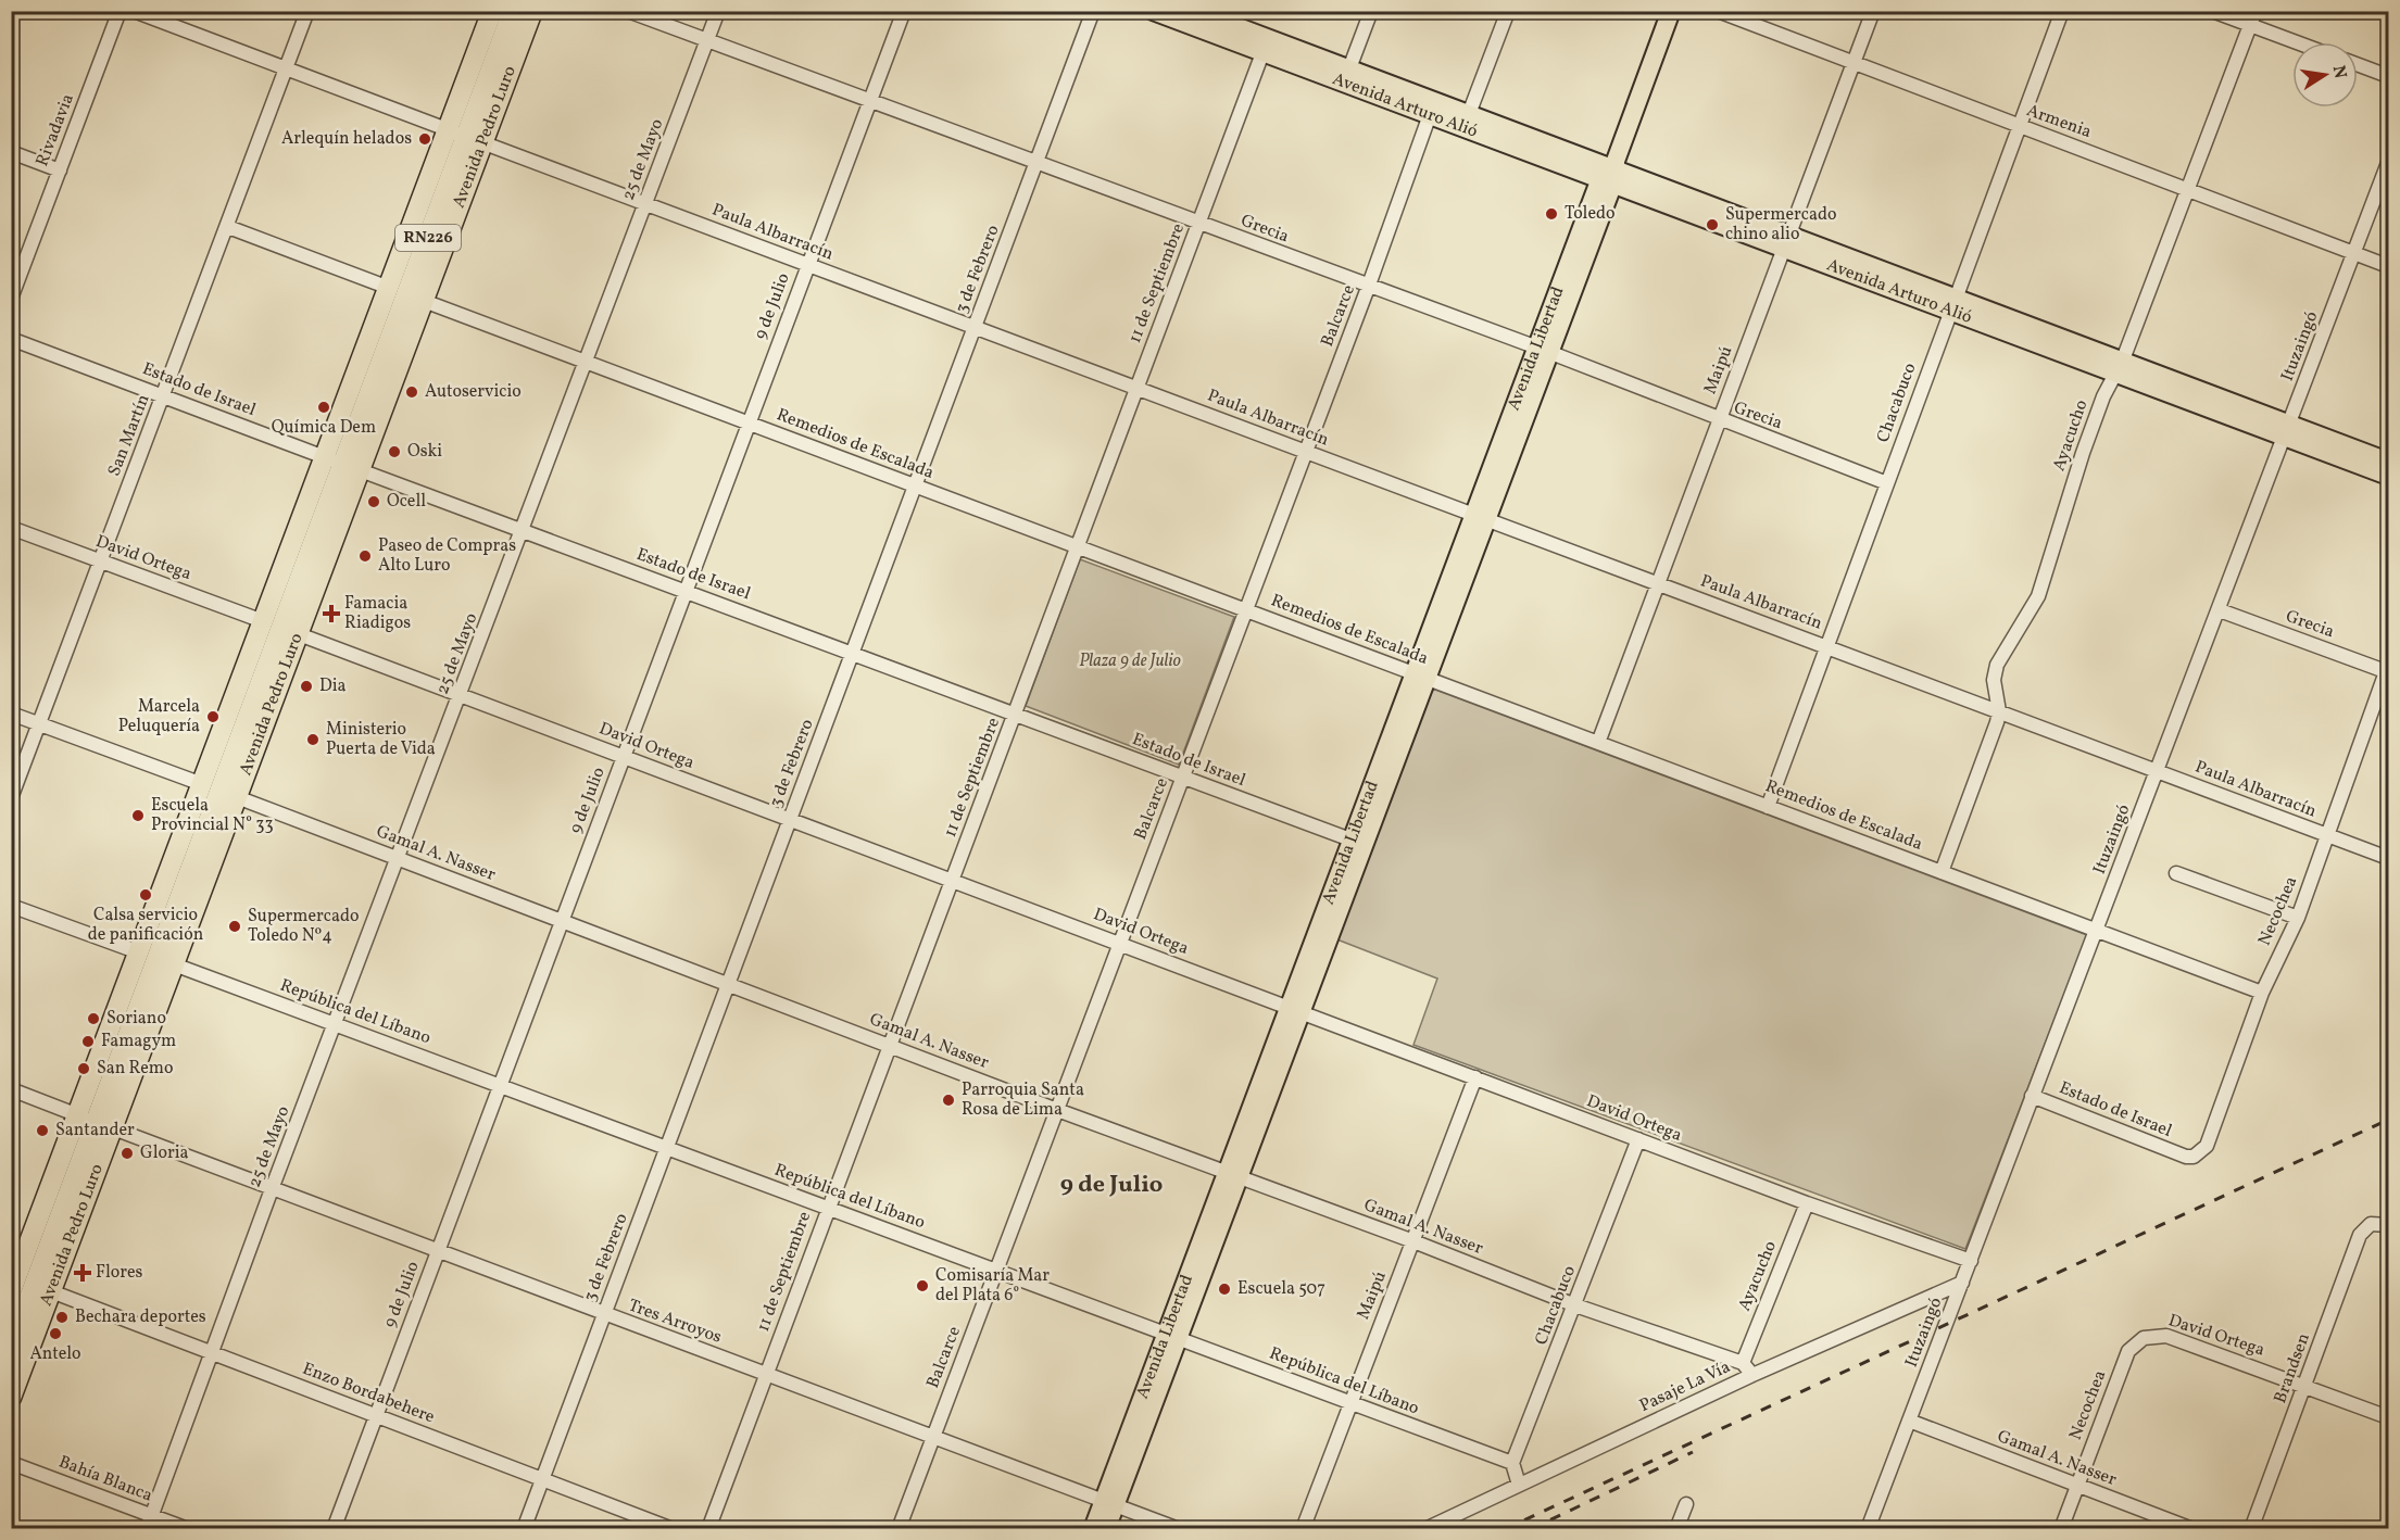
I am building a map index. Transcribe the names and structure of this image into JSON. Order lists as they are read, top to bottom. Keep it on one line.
{"streets":{"highway":["Avenida Pedro Luro","RN226"],"main road":["Avenida Arturo Alió","Avenida Libertad"],"street":["Armenia","Rivadavia","25 de Mayo","Grecia","Paula Albarracín","3 de Febrero","11 de Septiembre","9 de Julio","Balcarce","Ituzaingó","Maipú","Estado de Israel","Chacabuco","San Martín","Ayacucho","Remedios de Escalada","David Ortega","Gamal A. Nasser","Necochea","República del Líbano","Tres Arroyos","Brandsen","Pasaje La Vía","Enzo Bordabehere","Bahía Blanca"]},"crossings":[["Avenida Arturo Alió","11 de Septiembre"],["Avenida Arturo Alió","Balcarce"],["Avenida Arturo Alió","Ituzaingó"],["Avenida Arturo Alió","Avenida Libertad"],["Avenida Arturo Alió","Maipú"],["Avenida Arturo Alió","Chacabuco"],["Avenida Arturo Alió","Ayacucho"],["Armenia","Ituzaingó"],["Armenia","Maipú"],["Armenia","Chacabuco"],["Armenia","Ayacucho"],["Avenida Pedro Luro","Paula Albarracín"],["Avenida Pedro Luro","Estado de Israel"],["Avenida Pedro Luro","Remedios de Escalada"],["Avenida Pedro Luro","David Ortega"],["Avenida Pedro Luro","Gamal A. Nasser"],["Avenida Pedro Luro","República del Líbano"],["Avenida Pedro Luro","Tres Arroyos"],["Avenida Pedro Luro","Enzo Bordabehere"],["25 de Mayo","Grecia"],["25 de Mayo","Paula Albarracín"],["25 de Mayo","Estado de Israel"],["25 de Mayo","Remedios de Escalada"],["25 de Mayo","David Ortega"],["25 de Mayo","Gamal A. Nasser"],["25 de Mayo","República del Líbano"],["25 de Mayo","Tres Arroyos"],["25 de Mayo","Enzo Bordabehere"],["25 de Mayo","Bahía Blanca"],["Grecia","3 de Febrero"],["Grecia","11 de Septiembre"],["Grecia","9 de Julio"],["Grecia","Balcarce"],["Grecia","Ituzaingó"],["Grecia","Avenida Libertad"],["Grecia","Maipú"],["Grecia","Chacabuco"],["Grecia","Necochea"],["Paula Albarracín","3 de Febrero"],["Paula Albarracín","11 de Septiembre"],["Paula Albarracín","9 de Julio"],["Paula Albarracín","Balcarce"],["Paula Albarracín","Ituzaingó"],["Paula Albarracín","Avenida Libertad"],["Paula Albarracín","Maipú"],["Paula Albarracín","Chacabuco"],["Paula Albarracín","San Martín"],["Paula Albarracín","Ayacucho"],["Paula Albarracín","Necochea"],["3 de Febrero","Estado de Israel"],["3 de Febrero","Remedios de Escalada"],["3 de Febrero","David Ortega"],["3 de Febrero","Gamal A. Nasser"],["3 de Febrero","República del Líbano"],["3 de Febrero","Tres Arroyos"],["3 de Febrero","Enzo Bordabehere"],["11 de Septiembre","Estado de Israel"],["11 de Septiembre","Remedios de Escalada"],["11 de Septiembre","David Ortega"],["11 de Septiembre","Gamal A. Nasser"],["11 de Septiembre","República del Líbano"],["11 de Septiembre","Tres Arroyos"],["9 de Julio","Estado de Israel"],["9 de Julio","Remedios de Escalada"],["9 de Julio","David Ortega"],["9 de Julio","Gamal A. Nasser"],["9 de Julio","República del Líbano"],["9 de Julio","Tres Arroyos"],["9 de Julio","Enzo Bordabehere"],["Balcarce","Estado de Israel"],["Balcarce","Remedios de Escalada"],["Balcarce","David Ortega"],["Balcarce","Gamal A. Nasser"],["Balcarce","República del Líbano"],["Balcarce","Tres Arroyos"],["Ituzaingó","Estado de Israel"],["Ituzaingó","Remedios de Escalada"],["Ituzaingó","David Ortega"],["Ituzaingó","Gamal A. Nasser"],["Ituzaingó","Pasaje La Vía"],["Avenida Libertad","Estado de Israel"],["Avenida Libertad","Remedios de Escalada"],["Avenida Libertad","David Ortega"],["Avenida Libertad","Gamal A. Nasser"],["Avenida Libertad","República del Líbano"],["Avenida Libertad","Tres Arroyos"],["Maipú","Remedios de Escalada"],["Maipú","David Ortega"],["Maipú","Gamal A. Nasser"],["Maipú","República del Líbano"],["Estado de Israel","San Martín"],["Estado de Israel","Necochea"],["Chacabuco","Remedios de Escalada"],["Chacabuco","David Ortega"],["Chacabuco","Gamal A. Nasser"],["Chacabuco","República del Líbano"],["San Martín","David Ortega"],["Ayacucho","Remedios de Escalada"],["Ayacucho","David Ortega"],["Ayacucho","Gamal A. Nasser"],["Remedios de Escalada","Necochea"],["David Ortega","Necochea"],["David Ortega","Brandsen"],["Gamal A. Nasser","Necochea"]],"districts":["9 de Julio"],"parks":["Plaza 9 de Julio"],"places":{"other":["Arlequín helados","Toledo","Supermercado chino alio","Autoservicio","Química Dem","Oski","Ocell","Paseo de Compras Alto Luro","Dia","Marcela Peluquería","Ministerio Puerta de Vida","Escuela Provincial N° 33","Calsa servicio de panificación","Supermercado Toledo Nº4","Soriano","Famagym","San Remo","Parroquia Santa Rosa de Lima","Santander","Gloria","Comisaría Mar del Plata 6°","Escuela 507","Bechara deportes","Antelo"],"health":["Famacia Riadigos","Flores"]},"north":"right"}
